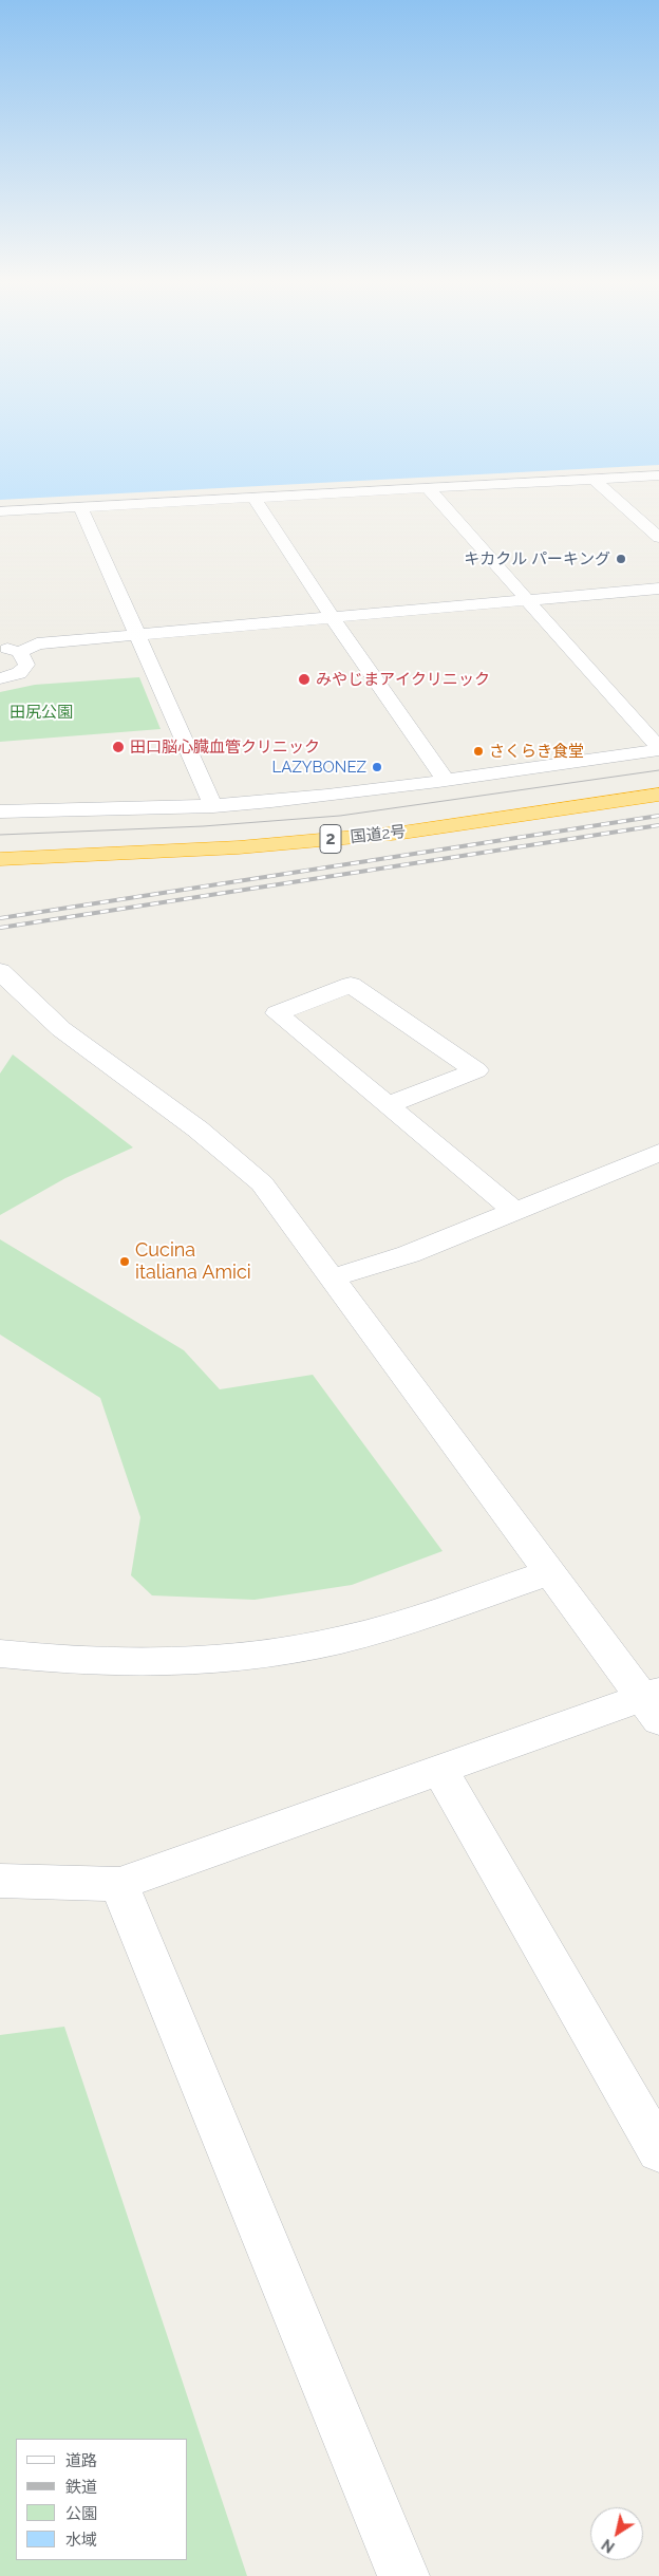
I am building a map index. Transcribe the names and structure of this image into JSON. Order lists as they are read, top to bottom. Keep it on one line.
{"streets":{"highway":["国道2号","2"]},"parks":["田尻公園"],"places":["キカクル パーキング","みやじまアイクリニック","田口脳心臓血管クリニック","さくらき食堂","LAZYBONEZ","Cucina italiana Amici"],"legend":["道路","鉄道","公園","水域"],"north":"bottom left"}
